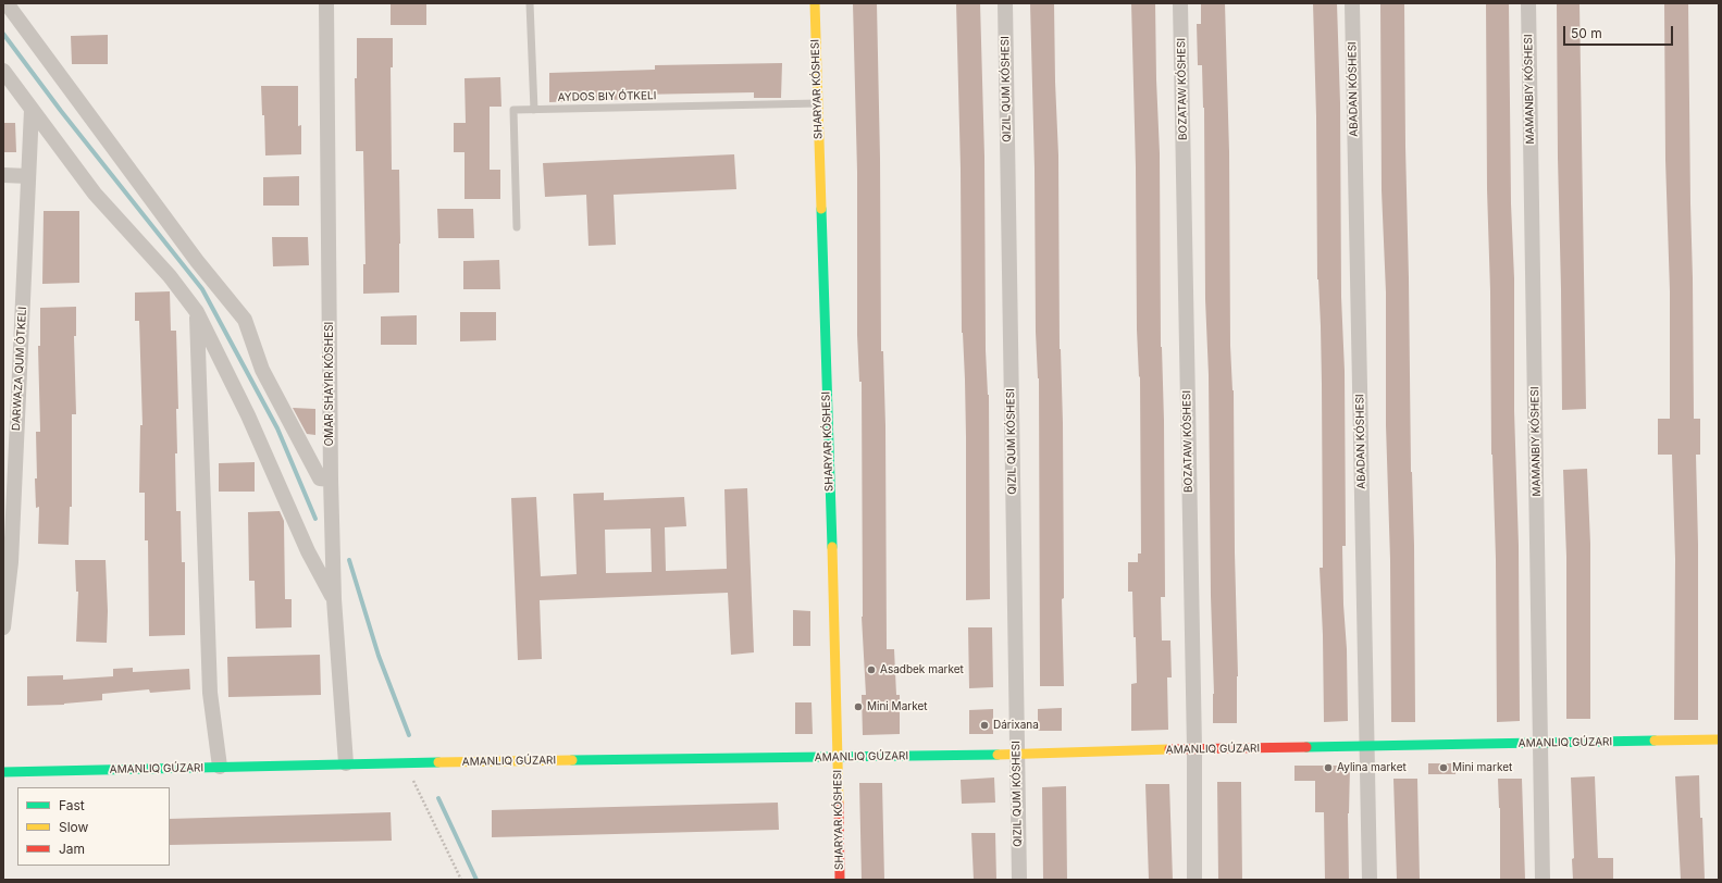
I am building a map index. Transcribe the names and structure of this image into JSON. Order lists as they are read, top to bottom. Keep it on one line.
{"streets":{"street":["SHARYAR KÓSHESI","BOZATAW KÓSHESI","ABADAN KÓSHESI","MAMANBIY KÓSHESI","DARWAZA QUM ÓTKELI"],"lane":["AYDOS BIY ÓTKELI"]},"crossings":[["SHARYAR KÓSHESI","AYDOS BIY ÓTKELI"]],"places":["Asadbek market","Mini Market","Dárixana","Aylina market","Mini market"],"legend":["Fast","Slow","Jam"],"scale_bar":"50 m"}
